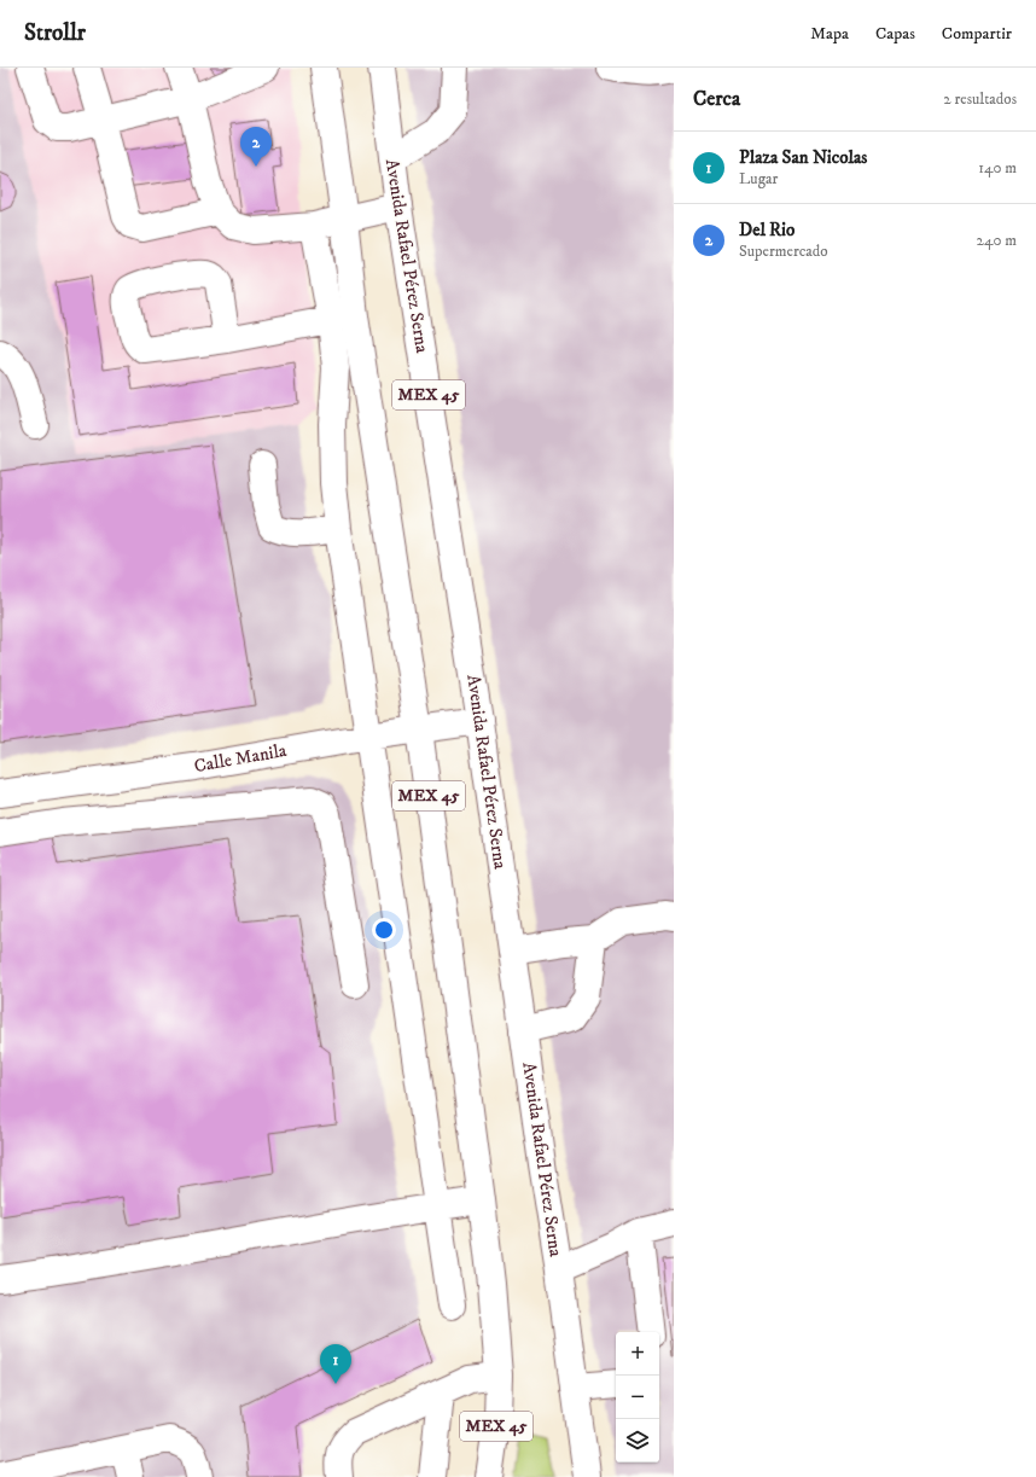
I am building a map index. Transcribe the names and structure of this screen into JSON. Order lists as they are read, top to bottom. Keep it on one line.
{"streets":{"main road":["Avenida Rafael Pérez Serna","MEX 45","Calle Manila"]},"crossings":[["Avenida Rafael Pérez Serna","Calle Manila"],["MEX 45","Calle Manila"]],"page":{"header":"Strollr","nav":["Mapa","Capas","Compartir"],"heading":["Cerca","2 resultados"],"pins":["2","1"],"list":[{"mark":"1","name":"Plaza San Nicolas","note":"Lugar","value":"140 m"},{"mark":"2","name":"Del Rio","note":"Supermercado","value":"240 m"}],"map_buttons":["+","−"]}}
